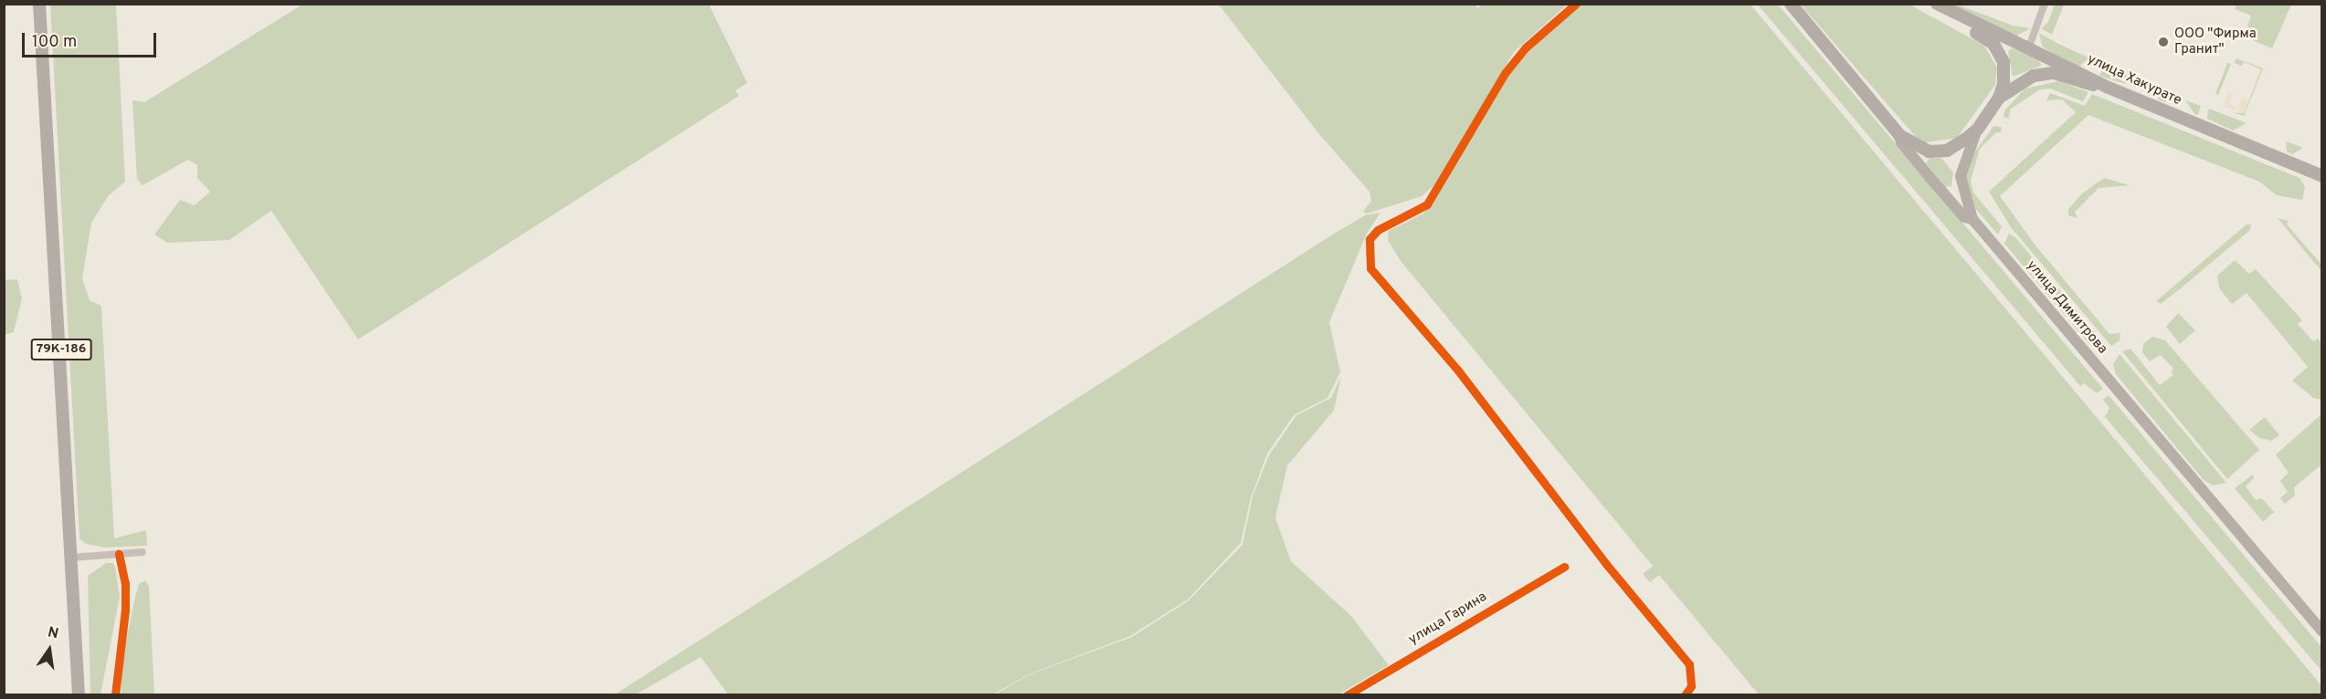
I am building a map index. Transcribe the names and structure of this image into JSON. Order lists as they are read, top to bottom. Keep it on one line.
{"streets":{"main road":["улица Хакурате","улица Димитрова","79К-186"],"street":["улица Гарина"]},"places":["ООО \"Фирма Гранит\""],"scale_bar":"100 m","north":"top"}
